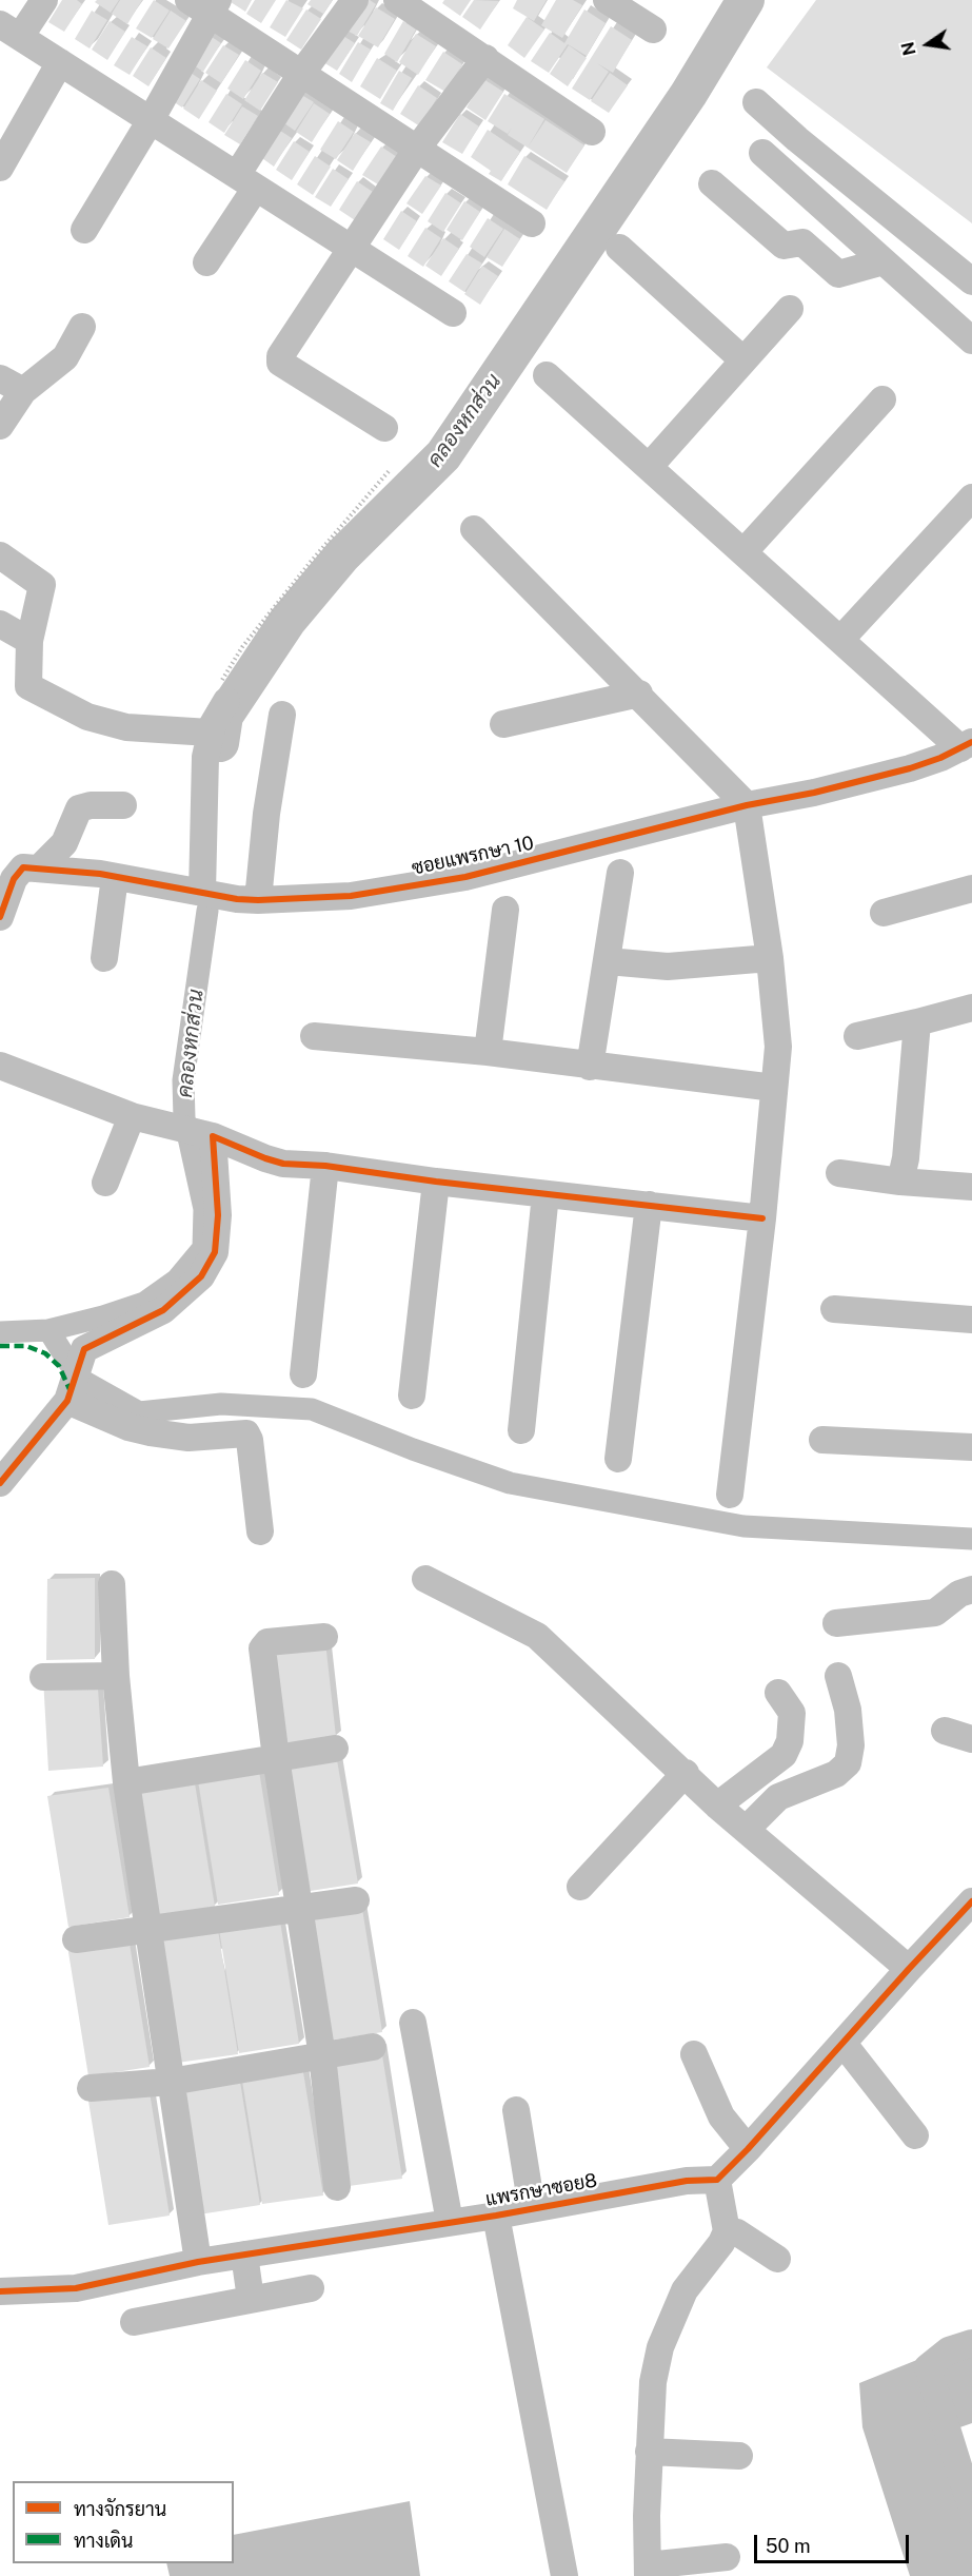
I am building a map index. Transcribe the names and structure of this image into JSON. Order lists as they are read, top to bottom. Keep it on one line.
{"streets":{"street":["ซอยแพรกษา 10","แพรกษาซอย8"]},"water":["คลองหกส่วน"],"legend":["ทางจักรยาน","ทางเดิน"],"scale_bar":"50 m","north":"left"}
